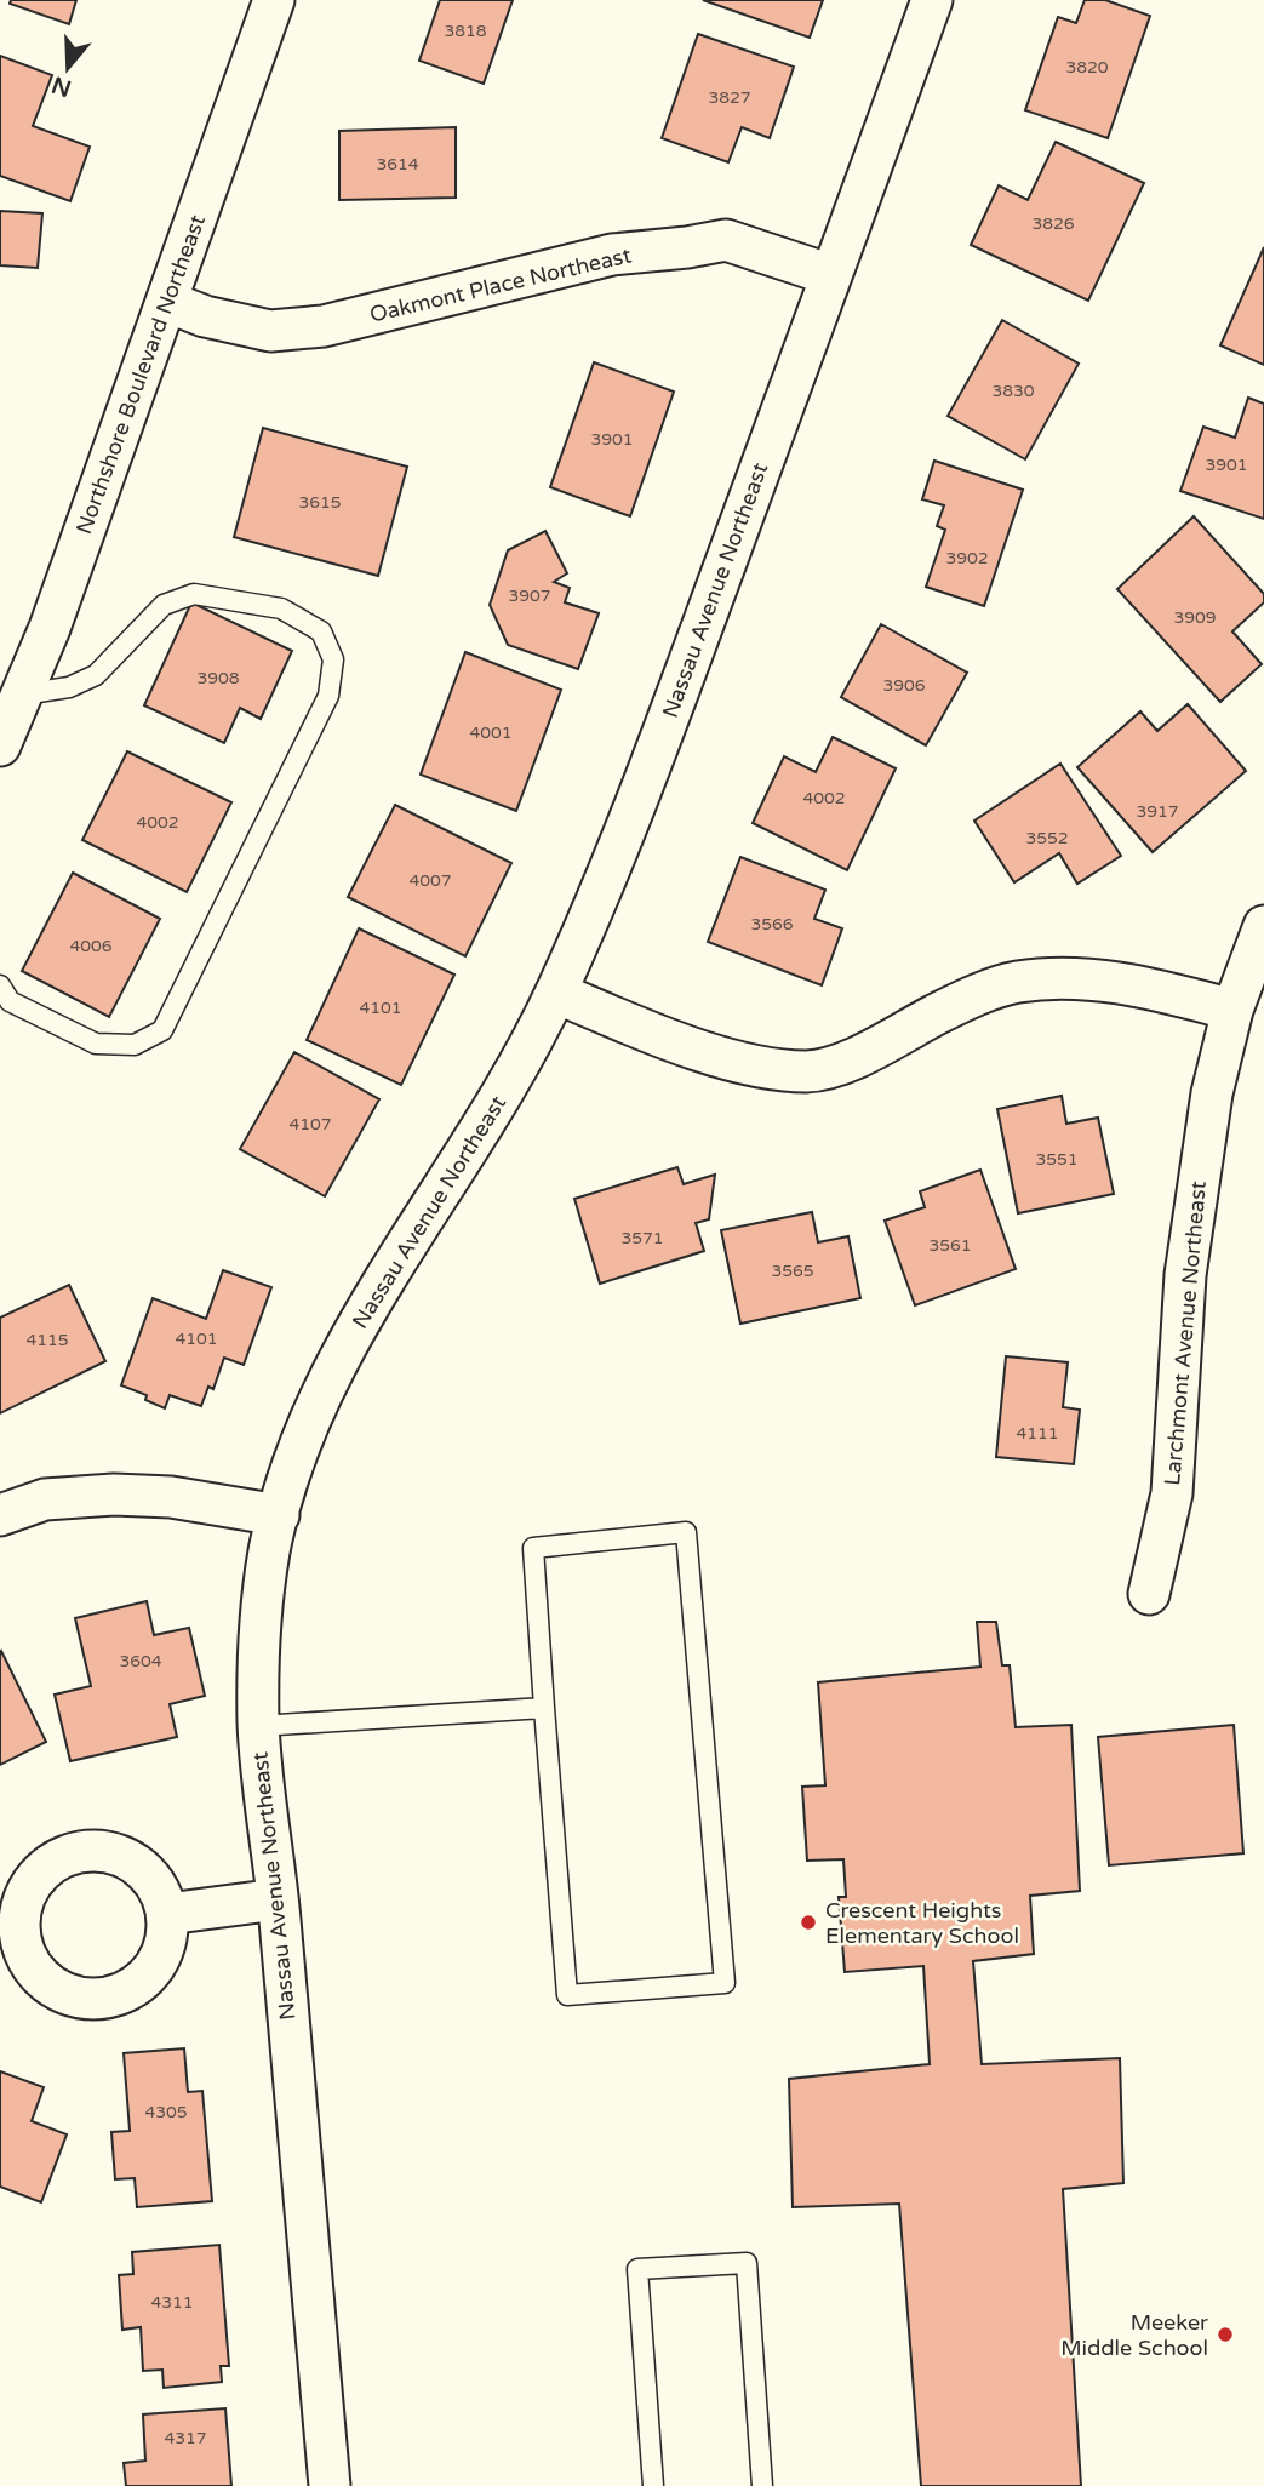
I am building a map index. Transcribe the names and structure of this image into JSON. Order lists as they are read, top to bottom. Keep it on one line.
{"streets":{"street":["Oakmont Place Northeast","Northshore Boulevard Northeast","Nassau Avenue Northeast","Larchmont Avenue Northeast"]},"crossings":[["Oakmont Place Northeast","Northshore Boulevard Northeast"],["Oakmont Place Northeast","Nassau Avenue Northeast"]],"places":["Crescent Heights Elementary School","Meeker Middle School"],"house_numbers":["3818","3820","3827","3614","3826","3830","3901","3901","3615","3902","3907","3909","3908","3906","4001","4002","3917","4002","3552","4007","3566","4006","4101","4107","3551","3571","3561","3565","4101","4115","4111","3604","4305","4311","4317"],"north":"bottom"}
